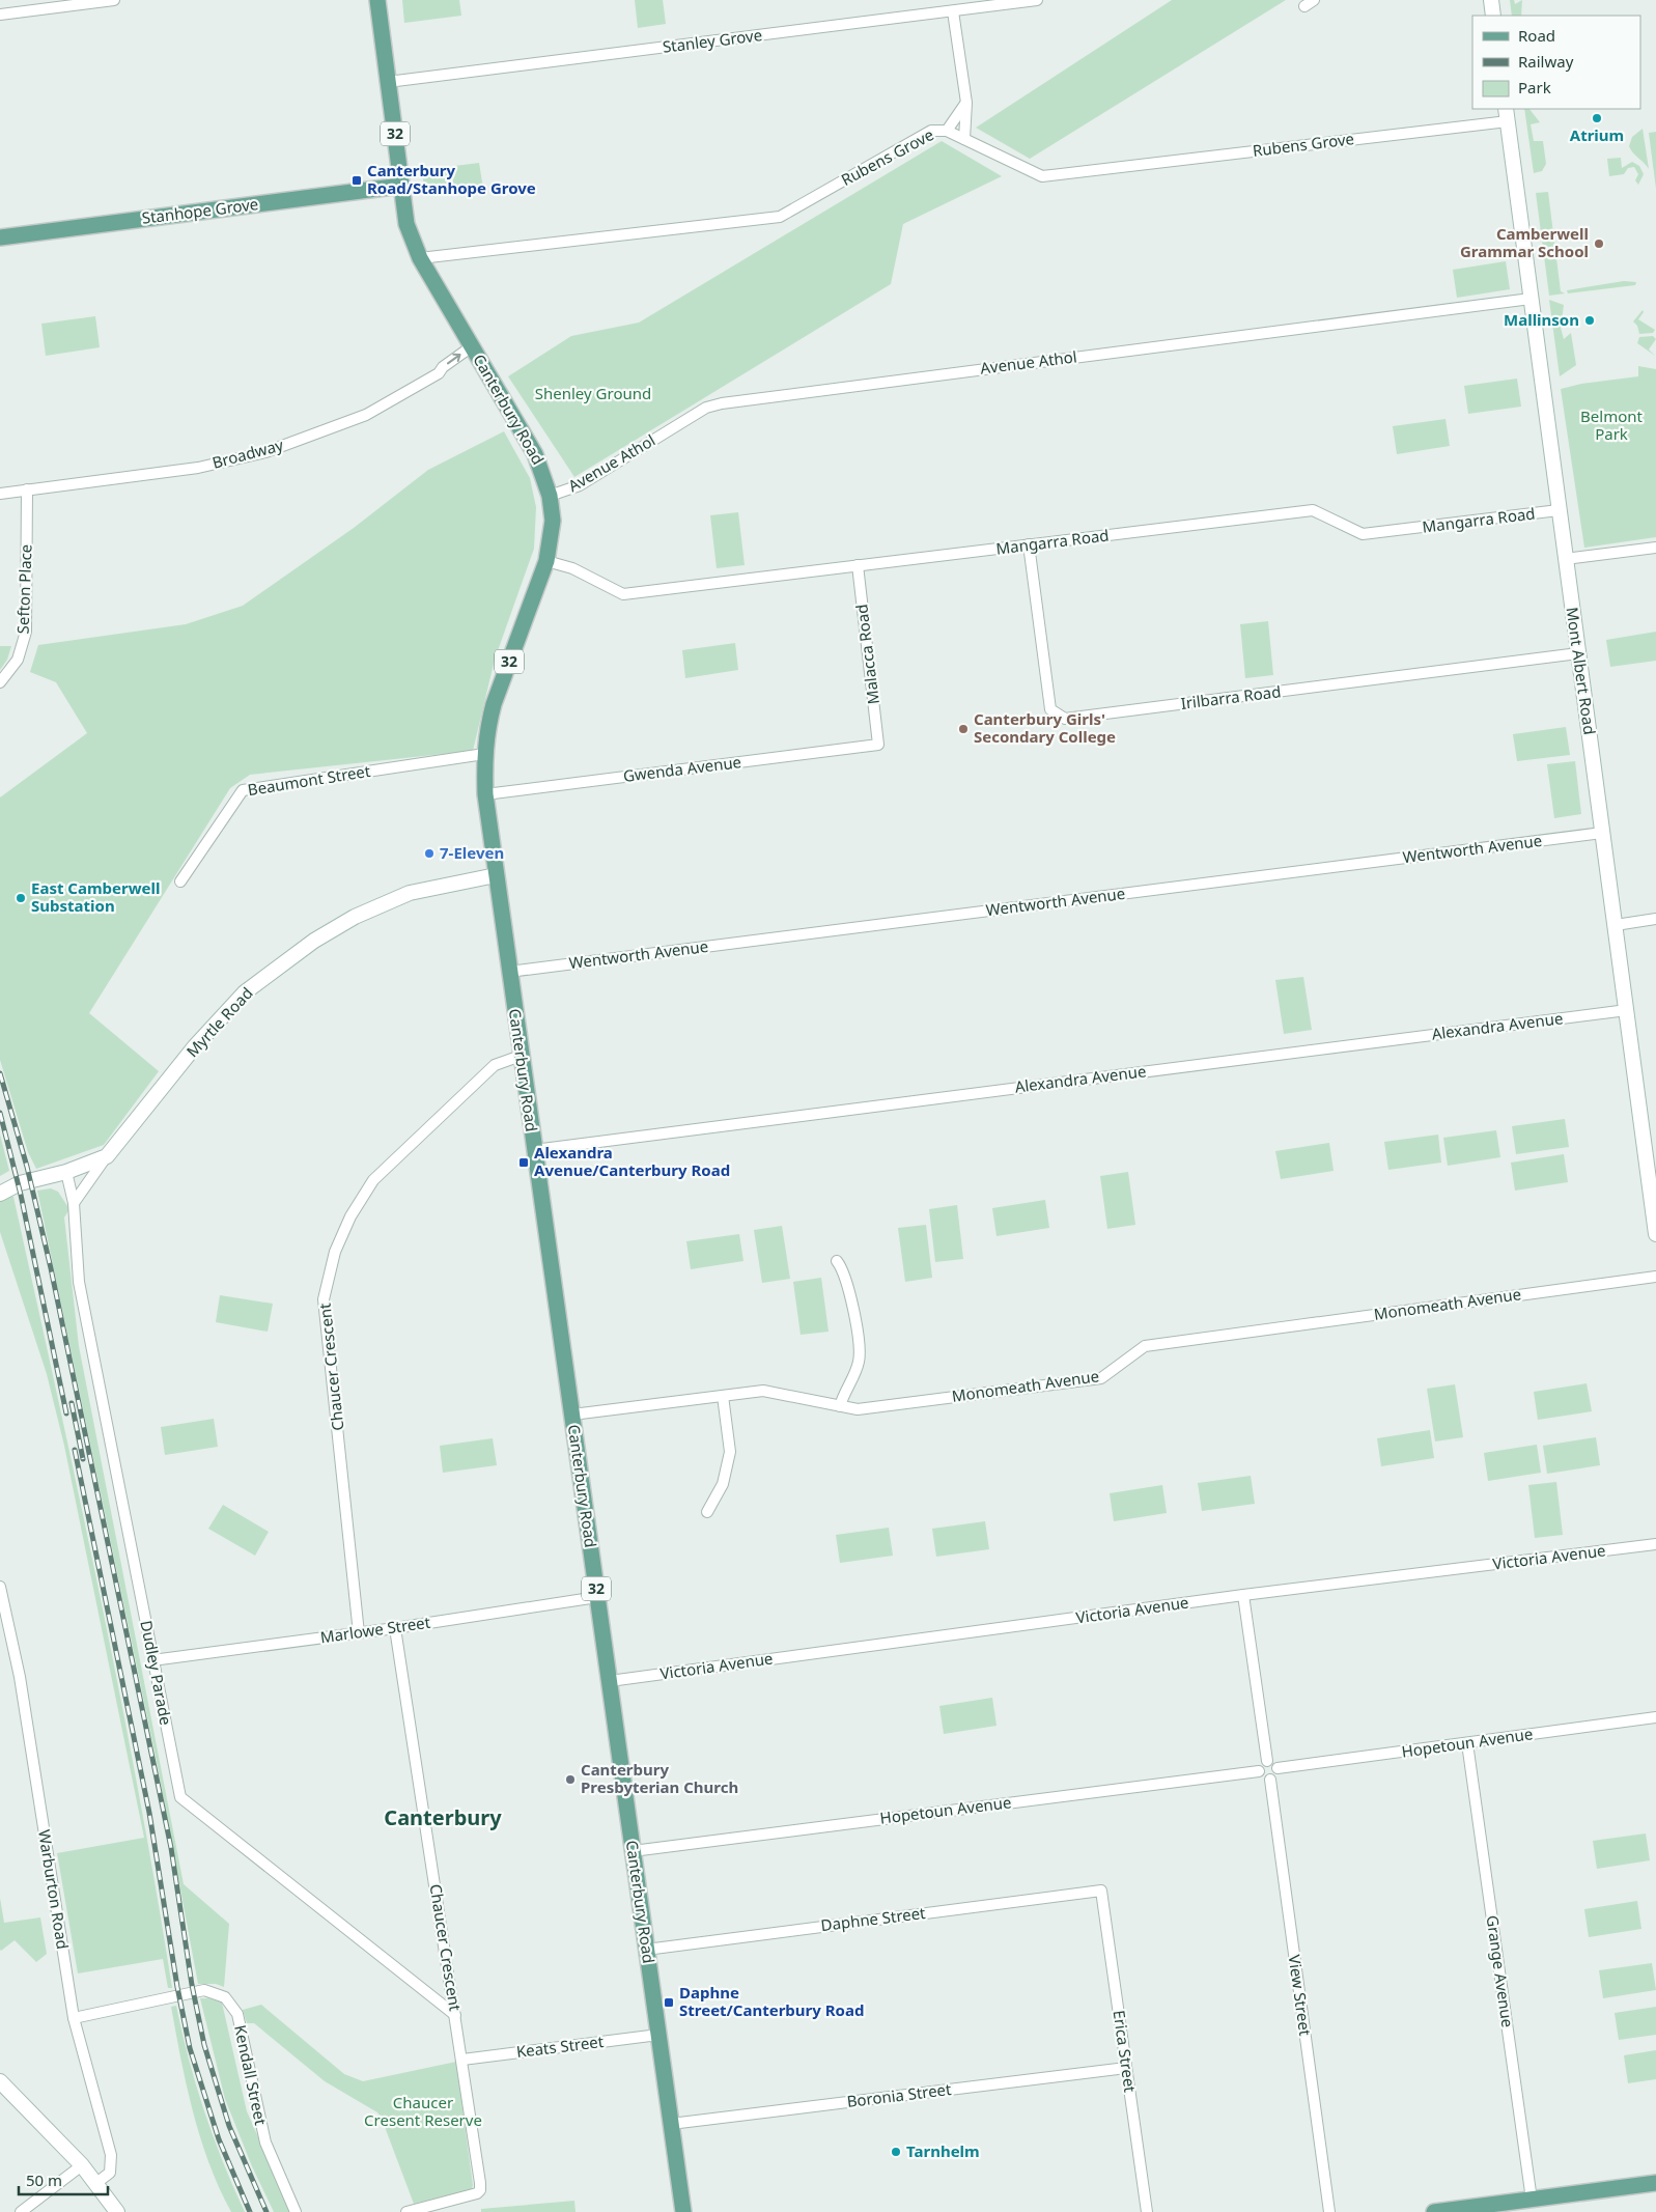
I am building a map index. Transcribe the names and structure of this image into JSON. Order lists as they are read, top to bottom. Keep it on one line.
{"streets":{"main road":["32","Stanhope Grove","Canterbury Road","Mont Albert Road","Myrtle Road"],"street":["Stanley Grove","Rubens Grove","Avenue Athol","Broadway","Mangarra Road","Sefton Place","Malacca Road","Irilbarra Road","Gwenda Avenue","Beaumont Street","Wentworth Avenue","Alexandra Avenue","Monomeath Avenue","Chaucer Crescent","Victoria Avenue","Marlowe Street","Dudley Parade","Hopetoun Avenue","Warburton Road","Daphne Street","Grange Avenue","View Street","Keats Street","Erica Street","Kendall Street","Boronia Street"]},"crossings":[["Stanley Grove","Canterbury Road"],["Rubens Grove","Canterbury Road"],["Rubens Grove","Mont Albert Road"],["Stanhope Grove","Canterbury Road"],["Avenue Athol","Canterbury Road"],["Avenue Athol","Mont Albert Road"],["Canterbury Road","Broadway"],["Canterbury Road","Mangarra Road"],["Canterbury Road","Gwenda Avenue"],["Canterbury Road","Beaumont Street"],["Canterbury Road","Wentworth Avenue"],["Canterbury Road","Myrtle Road"],["Canterbury Road","Alexandra Avenue"],["Canterbury Road","Monomeath Avenue"],["Canterbury Road","Chaucer Crescent"],["Canterbury Road","Victoria Avenue"],["Canterbury Road","Marlowe Street"],["Canterbury Road","Hopetoun Avenue"],["Canterbury Road","Daphne Street"],["Canterbury Road","Keats Street"],["Canterbury Road","Boronia Street"],["Broadway","Sefton Place"],["Mangarra Road","Malacca Road"],["Mangarra Road","Mont Albert Road"],["Mangarra Road","Irilbarra Road"],["Malacca Road","Gwenda Avenue"],["Mont Albert Road","Irilbarra Road"],["Mont Albert Road","Wentworth Avenue"],["Mont Albert Road","Alexandra Avenue"],["Chaucer Crescent","Marlowe Street"],["Chaucer Crescent","Dudley Parade"],["Chaucer Crescent","Keats Street"],["Marlowe Street","Dudley Parade"],["Hopetoun Avenue","Grange Avenue"],["Hopetoun Avenue","View Street"],["Warburton Road","Kendall Street"],["Daphne Street","Erica Street"],["Erica Street","Boronia Street"]],"one_way":["Broadway"],"districts":["Canterbury"],"parks":["Shenley Ground","Belmont Park","Chaucer Cresent Reserve"],"places":{"other":["Atrium","Camberwell Grammar School","Mallinson","Canterbury Girls' Secondary College","7-Eleven","East Camberwell Substation","Canterbury Presbyterian Church","Tarnhelm"],"transit":["Canterbury Road/Stanhope Grove","Alexandra Avenue/Canterbury Road","Daphne Street/Canterbury Road"]},"legend":["Road","Railway","Park"],"scale_bar":"50 m"}
